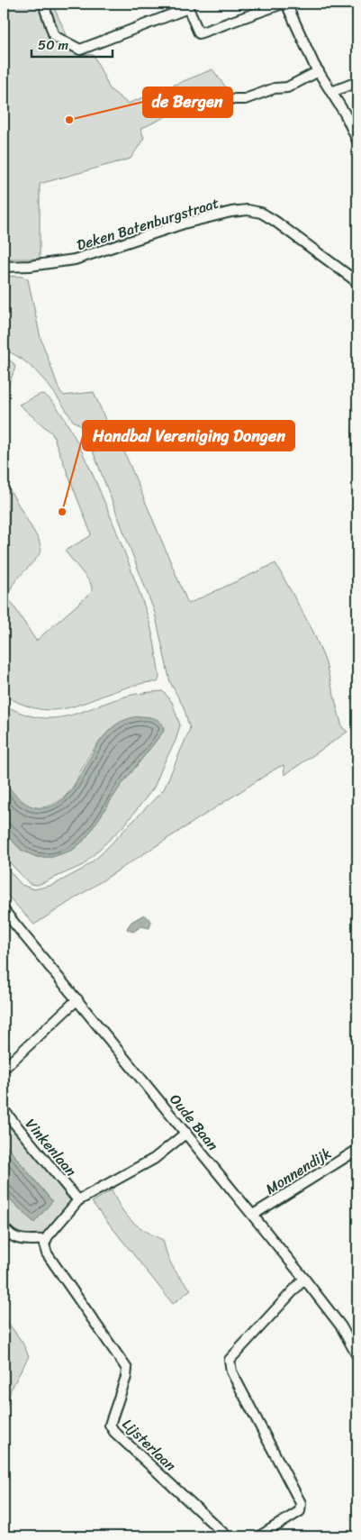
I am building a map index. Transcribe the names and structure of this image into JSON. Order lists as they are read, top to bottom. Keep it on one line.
{"streets":{"street":["Deken Batenburgstraat","Oude Baan","Vinkenlaan","Monnendijk","Lijsterlaan"]},"crossings":[["Oude Baan","Monnendijk"]],"places":["de Bergen","Handbal Vereniging Dongen"],"scale_bar":"50 m"}
